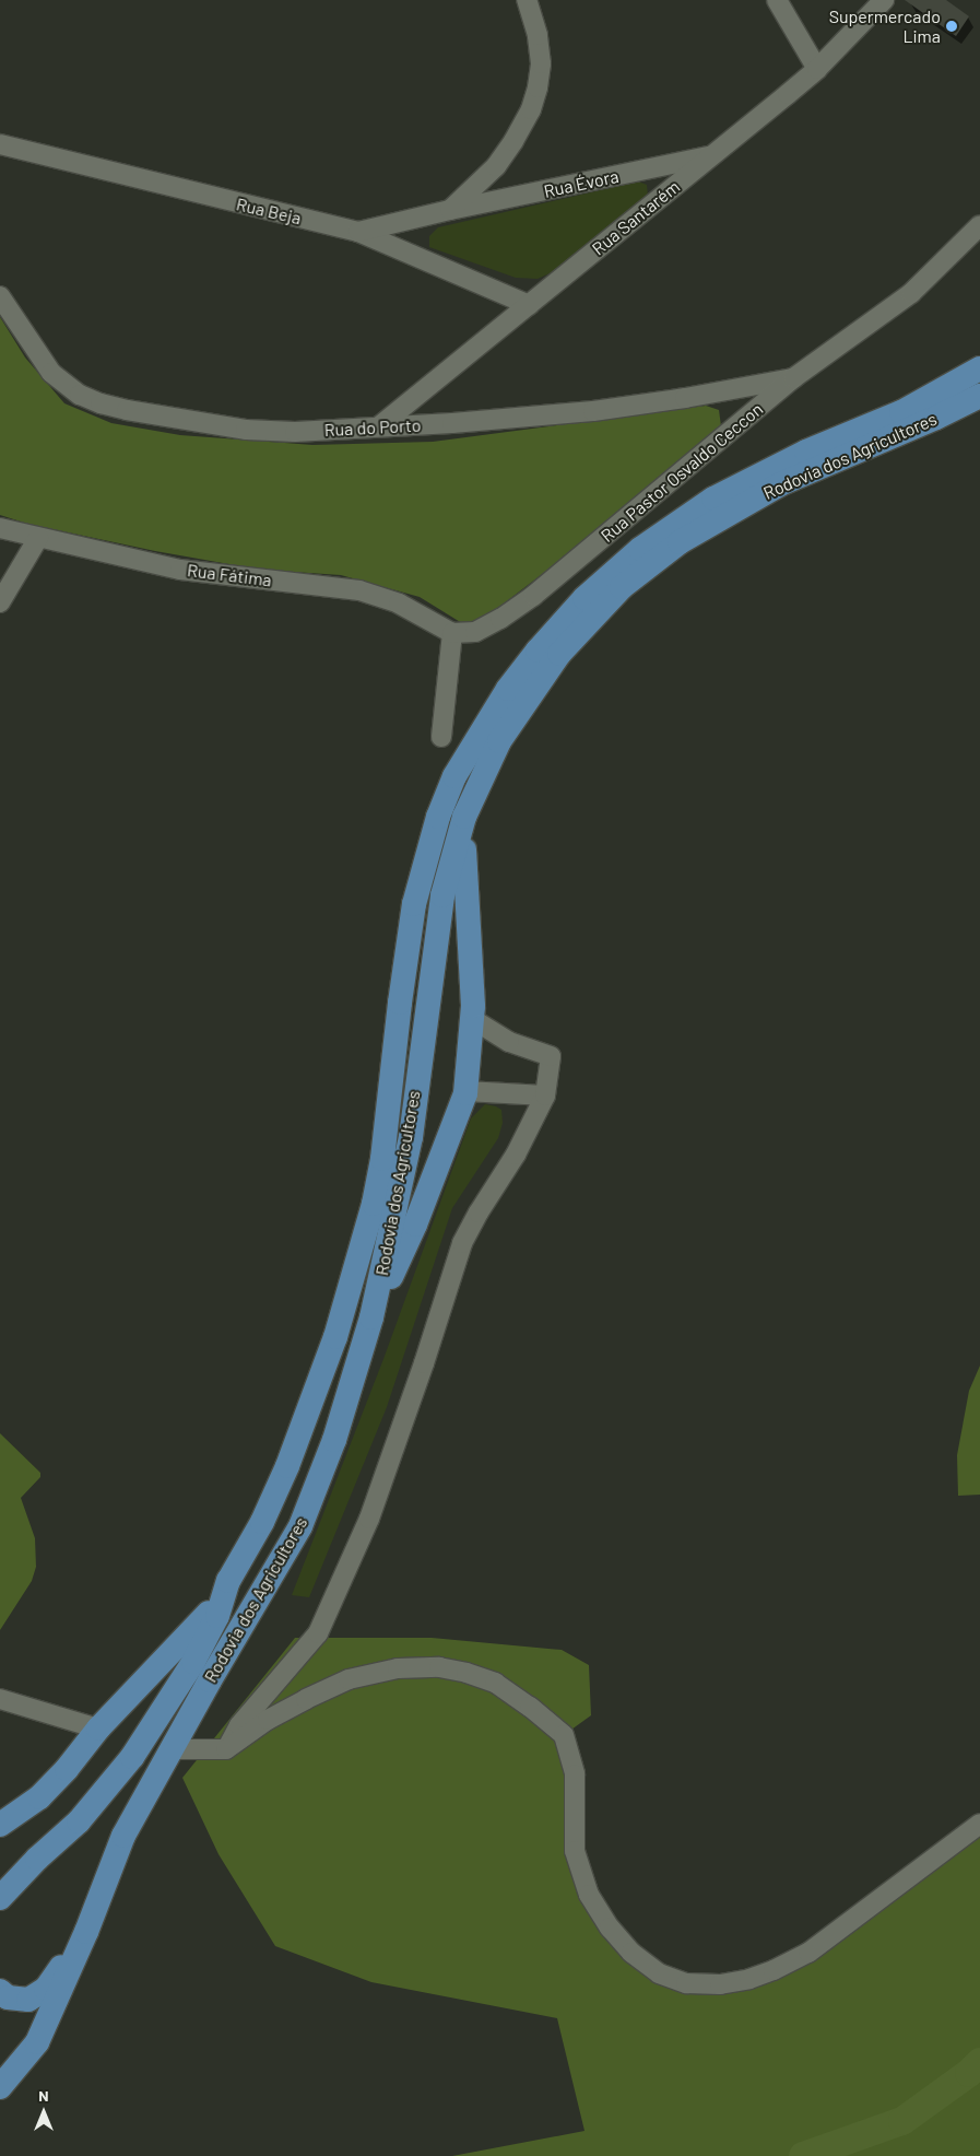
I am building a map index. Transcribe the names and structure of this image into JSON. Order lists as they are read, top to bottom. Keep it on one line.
{"streets":{"main road":["Rodovia dos Agricultores"],"street":["Rua Évora","Rua Beja","Rua Santarém","Rua do Porto","Rua Pastor Osvaldo Ceccon","Rua Fátima"]},"crossings":[["Rua Évora","Rua Beja"],["Rua Évora","Rua Santarém"],["Rua Beja","Rua Santarém"],["Rua Santarém","Rua do Porto"],["Rua do Porto","Rua Pastor Osvaldo Ceccon"],["Rua Pastor Osvaldo Ceccon","Rua Fátima"]],"places":["Supermercado Lima"],"north":"top"}
